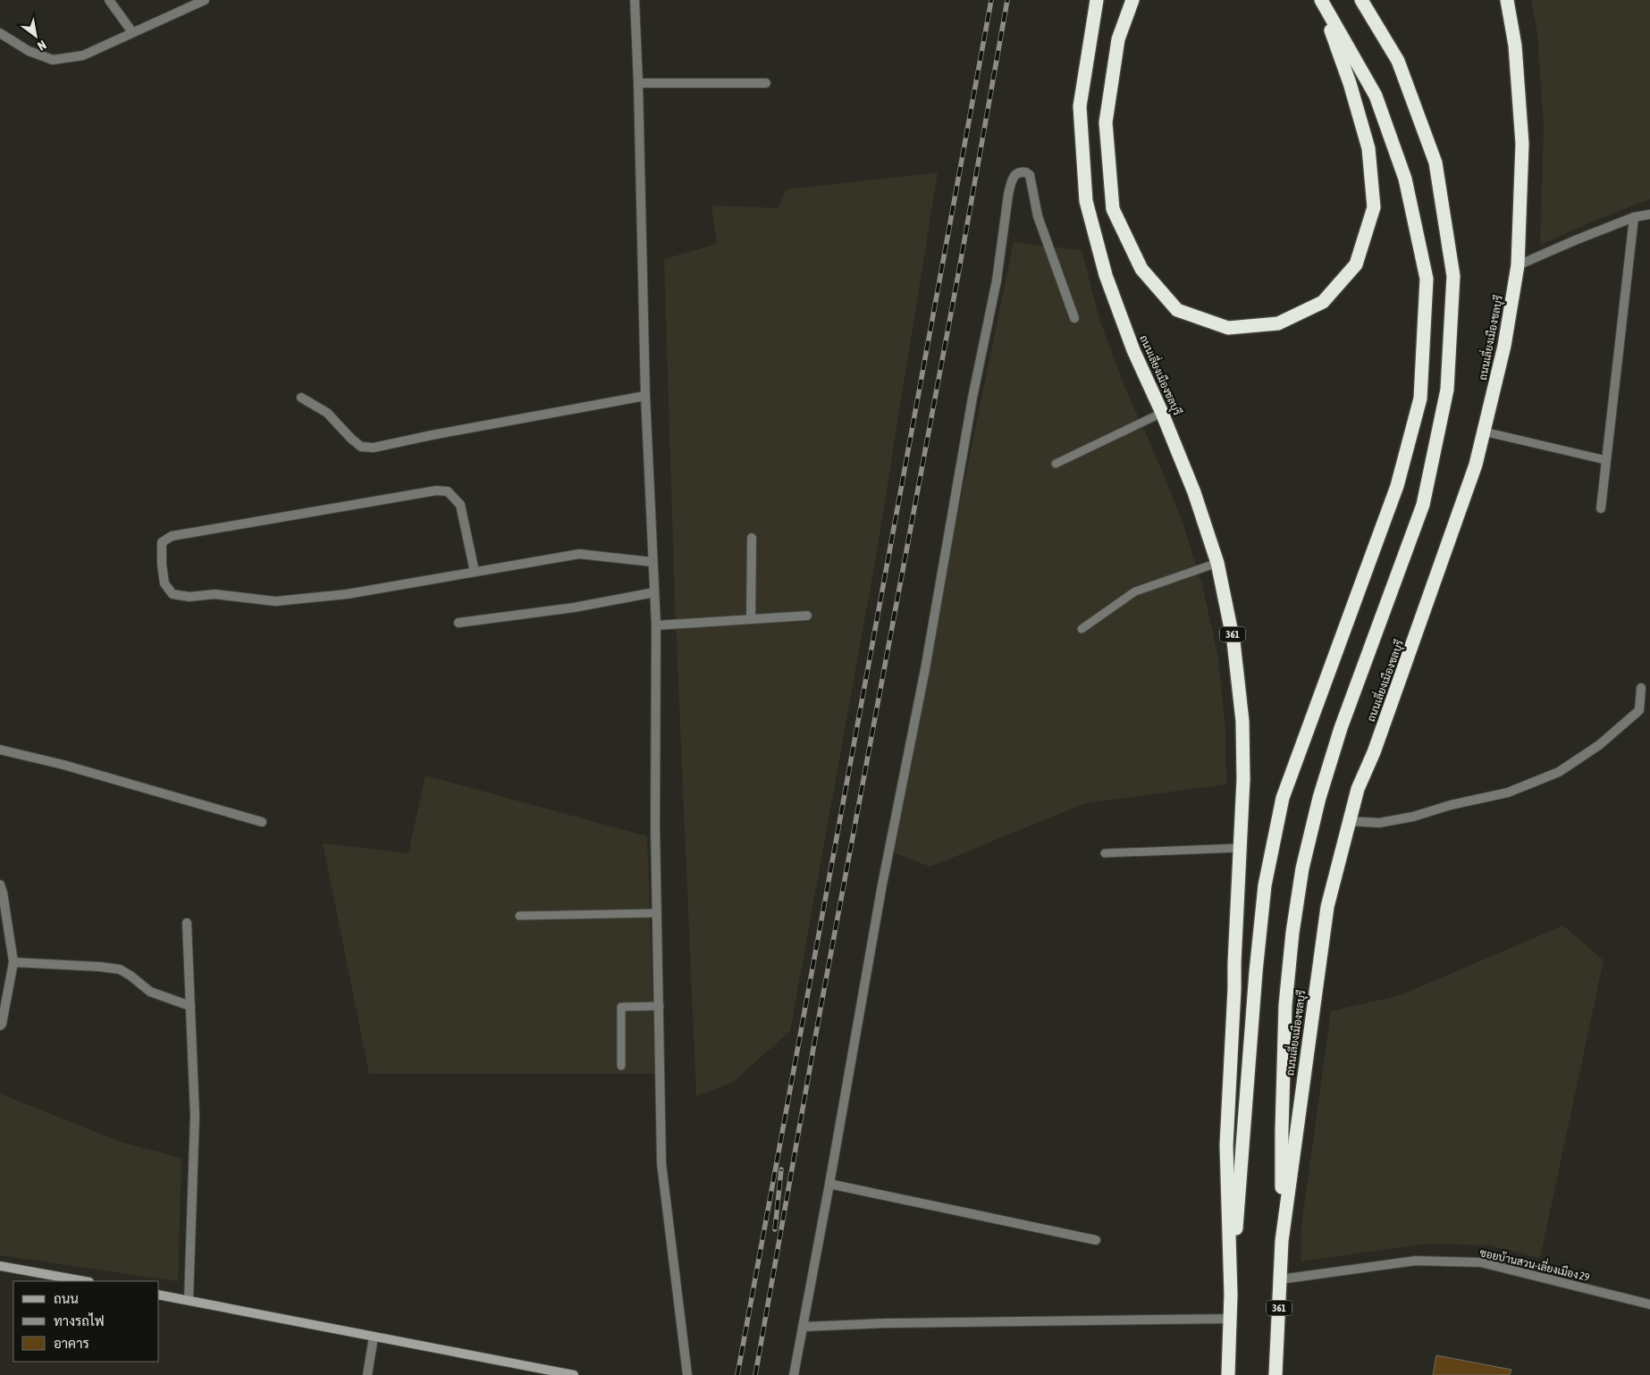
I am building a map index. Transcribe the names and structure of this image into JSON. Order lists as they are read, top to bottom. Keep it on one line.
{"streets":{"highway":["ถนนเลี่ยงเมืองชลบุรี","361"],"street":["ซอยบ้านสวน-เลี่ยงเมือง 29"]},"crossings":[["ถนนเลี่ยงเมืองชลบุรี","ซอยบ้านสวน-เลี่ยงเมือง 29"]],"legend":["ถนน","ทางรถไฟ","อาคาร"],"north":"bottom right"}
